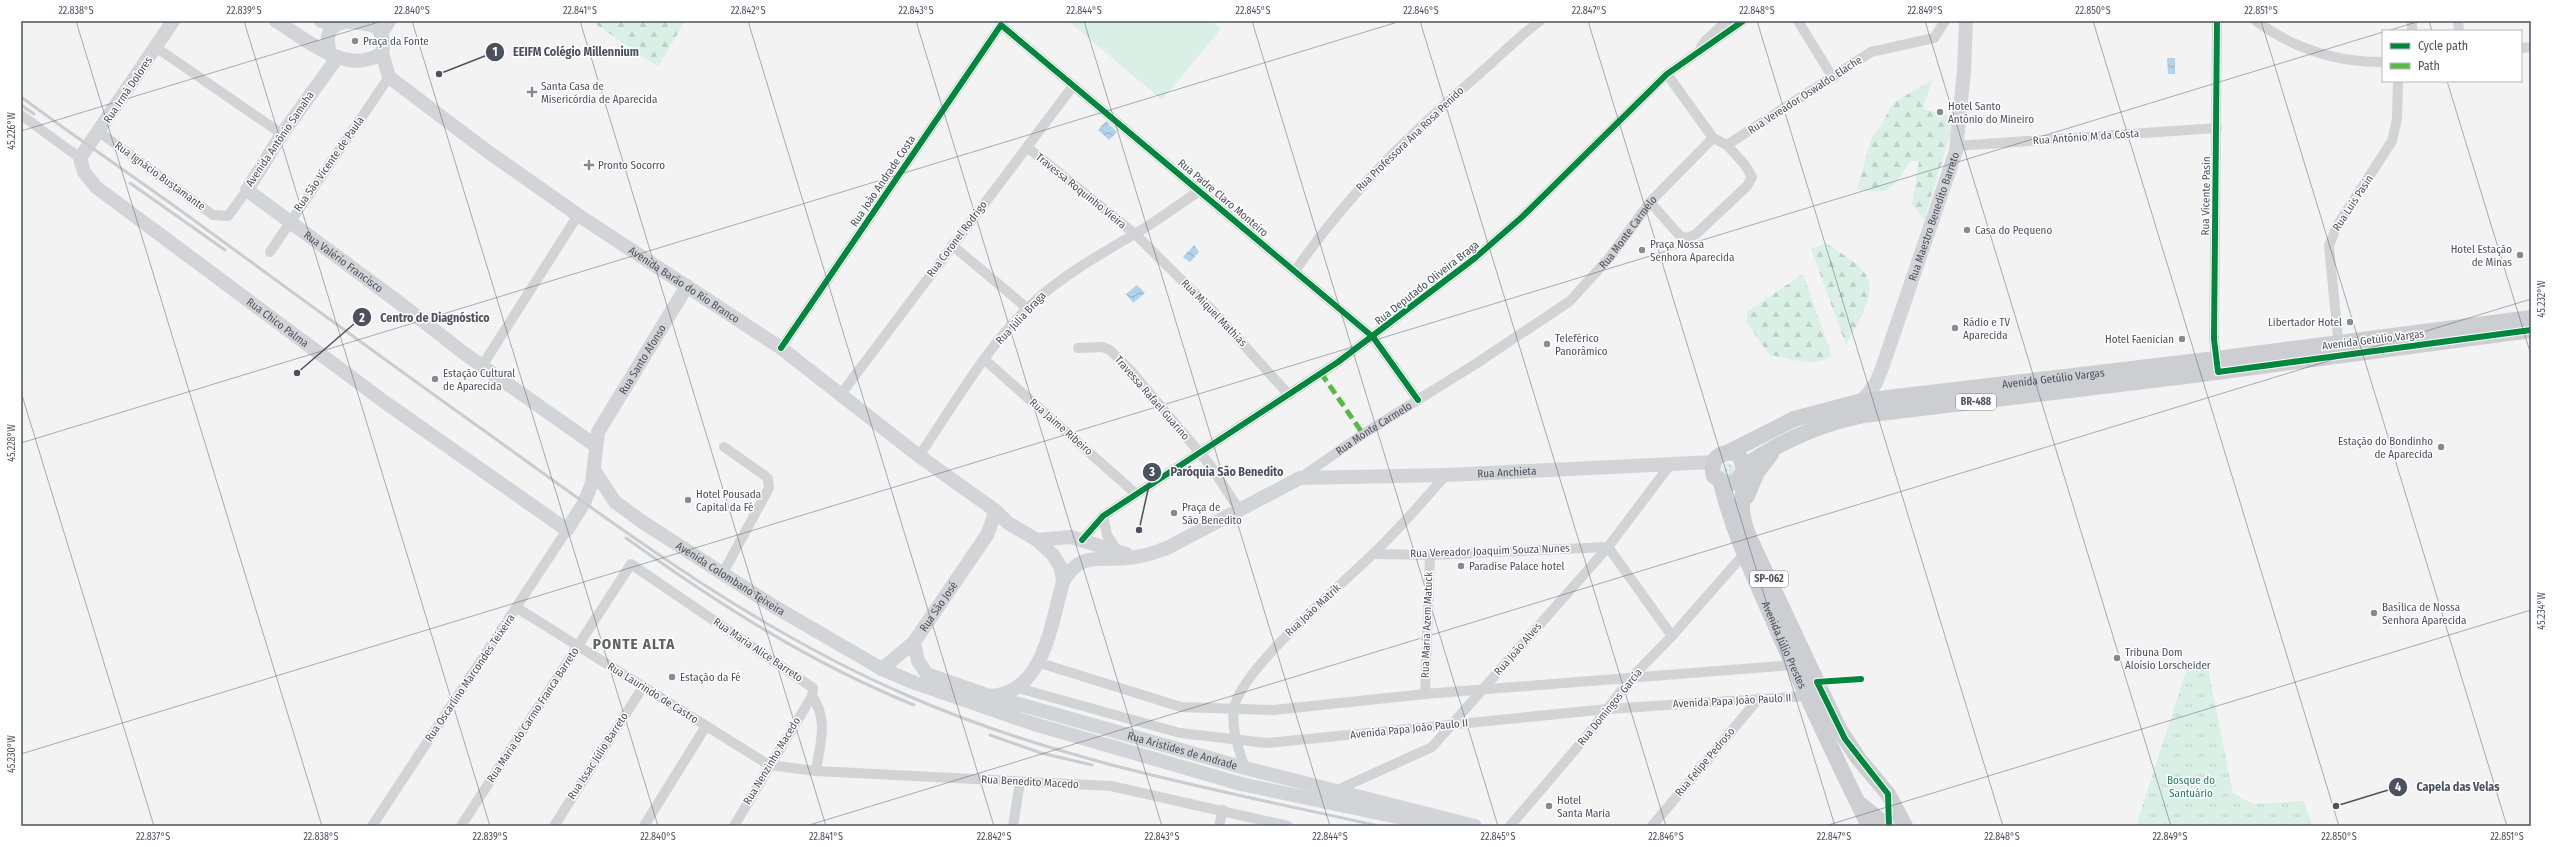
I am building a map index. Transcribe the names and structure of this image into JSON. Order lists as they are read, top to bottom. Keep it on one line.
{"streets":{"main road":["Rua Irmã Dolores","Avenida Antônio Samaha","Rua Maestro Benedito Barreto","Rua Monte Carmelo","Rua Valério Francisco","Avenida Barão do Rio Branco","Rua Chico Palma","Avenida Getúlio Vargas","Rua Santo Afonso","BR-488","Rua Anchieta","Avenida Colombano Teixeira","SP-062","Rua São José","Avenida Júlio Prestes","Rua Aristides de Andrade"],"street":["Rua Vereador Oswaldo Elache","Rua Antônio M da Costa","Rua Professora Ana Rosa Penido","Rua São Vicente de Paula","Rua Ignácio Bustamante","Rua João Andrade Costa","Travessa Roquinho Vieira","Rua Vicente Pasin","Rua Padre Claro Monteiro","Rua Luís Pasin","Rua Coronel Rodrigo","Rua Deputado Oliveira Braga","Rua Miquel Mathias","Rua Júlia Braga","Travessa Rafael Guarino","Rua Jaime Ribeiro","Rua Vereador Joaquim Souza Nunes","Rua João Matrik","Rua Maria Azem Matuck","Rua João Alves","Rua Maria Alice Barreto","Rua Oscarlino Marcondes Teixeira","Rua Laurindo de Castro","Avenida Papa João Paulo II","Rua Domingos Garcia","Rua Maria do Carmo Franca Barreto","Rua Issac Júlio Barreto","Rua Nenzinho Macedo","Rua Felipe Pedroso","Rua Benedito Macedo"]},"crossings":[["Rua Irmã Dolores","Rua Ignácio Bustamante"],["Rua Irmã Dolores","Rua Chico Palma"],["Rua Antônio M da Costa","Rua Vicente Pasin"],["Rua Antônio M da Costa","Rua Maestro Benedito Barreto"],["Avenida Antônio Samaha","Rua Ignácio Bustamante"],["Avenida Antônio Samaha","Rua Valério Francisco"],["Rua Professora Ana Rosa Penido","Rua Padre Claro Monteiro"],["Rua São Vicente de Paula","Rua Valério Francisco"],["Rua São Vicente de Paula","Avenida Barão do Rio Branco"],["Rua João Andrade Costa","Rua Padre Claro Monteiro"],["Rua João Andrade Costa","Avenida Barão do Rio Branco"],["Travessa Roquinho Vieira","Rua Coronel Rodrigo"],["Travessa Roquinho Vieira","Rua Miquel Mathias"],["Travessa Roquinho Vieira","Rua Júlia Braga"],["Rua Vicente Pasin","Avenida Getúlio Vargas"],["Rua Padre Claro Monteiro","Rua Monte Carmelo"],["Rua Padre Claro Monteiro","Rua Coronel Rodrigo"],["Rua Padre Claro Monteiro","Rua Deputado Oliveira Braga"],["Rua Padre Claro Monteiro","Rua Júlia Braga"],["Rua Luís Pasin","Avenida Getúlio Vargas"],["Rua Maestro Benedito Barreto","Avenida Getúlio Vargas"],["Rua Monte Carmelo","Travessa Rafael Guarino"],["Rua Monte Carmelo","Rua Anchieta"],["Rua Coronel Rodrigo","Avenida Barão do Rio Branco"],["Rua Valério Francisco","Rua Santo Afonso"],["Rua Deputado Oliveira Braga","Rua Miquel Mathias"],["Rua Deputado Oliveira Braga","Travessa Rafael Guarino"],["Rua Deputado Oliveira Braga","Rua Jaime Ribeiro"],["Avenida Barão do Rio Branco","Rua Júlia Braga"],["Avenida Barão do Rio Branco","Rua Santo Afonso"],["Avenida Barão do Rio Branco","Rua São José"],["Rua Miquel Mathias","Rua Júlia Braga"],["Rua Júlia Braga","Rua Jaime Ribeiro"],["Rua Chico Palma","Rua Santo Afonso"],["Rua Chico Palma","Rua Oscarlino Marcondes Teixeira"],["Avenida Getúlio Vargas","Rua Anchieta"],["Avenida Getúlio Vargas","SP-062"],["Avenida Getúlio Vargas","Avenida Júlio Prestes"],["Rua Santo Afonso","Avenida Colombano Teixeira"],["Rua Santo Afonso","Rua Oscarlino Marcondes Teixeira"],["Rua Anchieta","SP-062"],["Rua Anchieta","Rua João Matrik"],["Rua Anchieta","Avenida Júlio Prestes"],["Rua Anchieta","Rua João Alves"],["Rua Vereador Joaquim Souza Nunes","Rua João Matrik"],["Rua Vereador Joaquim Souza Nunes","Rua Maria Azem Matuck"],["Rua Vereador Joaquim Souza Nunes","Rua João Alves"],["Avenida Colombano Teixeira","Rua São José"],["Avenida Colombano Teixeira","Rua Aristides de Andrade"],["SP-062","Avenida Júlio Prestes"],["Rua São José","Rua Aristides de Andrade"],["Rua João Matrik","Avenida Papa João Paulo II"],["Rua João Matrik","Rua Aristides de Andrade"],["Avenida Júlio Prestes","Avenida Papa João Paulo II"],["Avenida Júlio Prestes","Rua Domingos Garcia"],["Rua João Alves","Avenida Papa João Paulo II"],["Rua João Alves","Rua Aristides de Andrade"],["Rua Maria Alice Barreto","Rua Maria do Carmo Franca Barreto"],["Rua Maria Alice Barreto","Rua Nenzinho Macedo"],["Rua Maria Alice Barreto","Rua Benedito Macedo"],["Rua Oscarlino Marcondes Teixeira","Rua Laurindo de Castro"],["Rua Laurindo de Castro","Rua Maria do Carmo Franca Barreto"],["Rua Laurindo de Castro","Rua Issac Júlio Barreto"],["Rua Laurindo de Castro","Rua Nenzinho Macedo"],["Rua Laurindo de Castro","Rua Benedito Macedo"],["Avenida Papa João Paulo II","Rua Domingos Garcia"],["Avenida Papa João Paulo II","Rua Felipe Pedroso"],["Rua Nenzinho Macedo","Rua Benedito Macedo"]],"districts":["PONTE ALTA"],"parks":["Bosque do Santuário"],"places":{"other":["Praça da Fonte","EEIFM Colégio Millennium","Hotel Santo Antônio do Mineiro","Casa do Pequeno","Praça Nossa Senhora Aparecida","Hotel Estação de Minas","Libertador Hotel","Rádio e TV Aparecida","Hotel Faenician","Teleférico Panorâmico","Centro de Diagnóstico","Estação Cultural de Aparecida","Estação do Bondinho de Aparecida","Hotel Pousada Capital da Fé","Praça de São Benedito","Paróquia São Benedito","Paradise Palace hotel","Basílica de Nossa Senhora Aparecida","Tribuna Dom Aloísio Lorscheider","Estação da Fé","Hotel Santa Maria","Capela das Velas"],"health":["Santa Casa de Misericórdia de Aparecida","Pronto Socorro"]},"legend":["Cycle path","Path"],"coordinates":["22.838°S","22.839°S","22.840°S","22.841°S","22.842°S","22.843°S","22.844°S","22.845°S","22.846°S","22.847°S","22.848°S","22.849°S","22.850°S","22.851°S","45.226°W","45.232°W","45.228°W","45.234°W","45.230°W","22.837°S"]}
